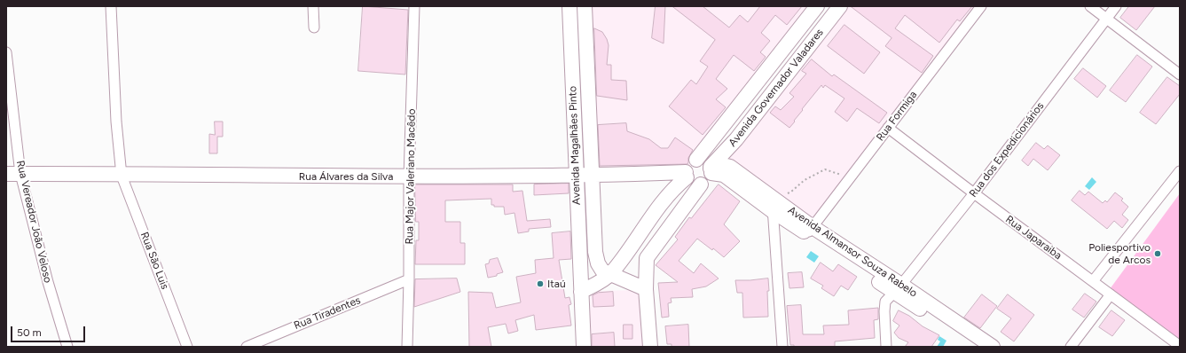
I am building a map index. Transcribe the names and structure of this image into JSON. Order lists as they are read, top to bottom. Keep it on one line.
{"streets":{"street":["Avenida Governador Valadares","Rua Formiga","Avenida Magalhães Pinto","Rua dos Expedicionários","Rua Álvares da Silva","Rua Major Valeriano Macêdo","Rua Vereador João Veloso","Rua Japaraiba","Avenida Almansor Souza Rabelo","Rua São Luis","Rua Tiradentes"]},"crossings":[["Avenida Governador Valadares","Rua Álvares da Silva"],["Avenida Governador Valadares","Avenida Almansor Souza Rabelo"],["Rua Formiga","Rua Japaraiba"],["Rua Formiga","Avenida Almansor Souza Rabelo"],["Avenida Magalhães Pinto","Rua Álvares da Silva"],["Rua dos Expedicionários","Rua Japaraiba"],["Rua dos Expedicionários","Avenida Almansor Souza Rabelo"],["Rua Álvares da Silva","Rua Major Valeriano Macêdo"],["Rua Álvares da Silva","Rua Vereador João Veloso"],["Rua Álvares da Silva","Avenida Almansor Souza Rabelo"],["Rua Álvares da Silva","Rua São Luis"],["Rua Major Valeriano Macêdo","Rua Tiradentes"]],"places":["Poliesportivo de Arcos","Itaú"],"scale_bar":"50 m"}
